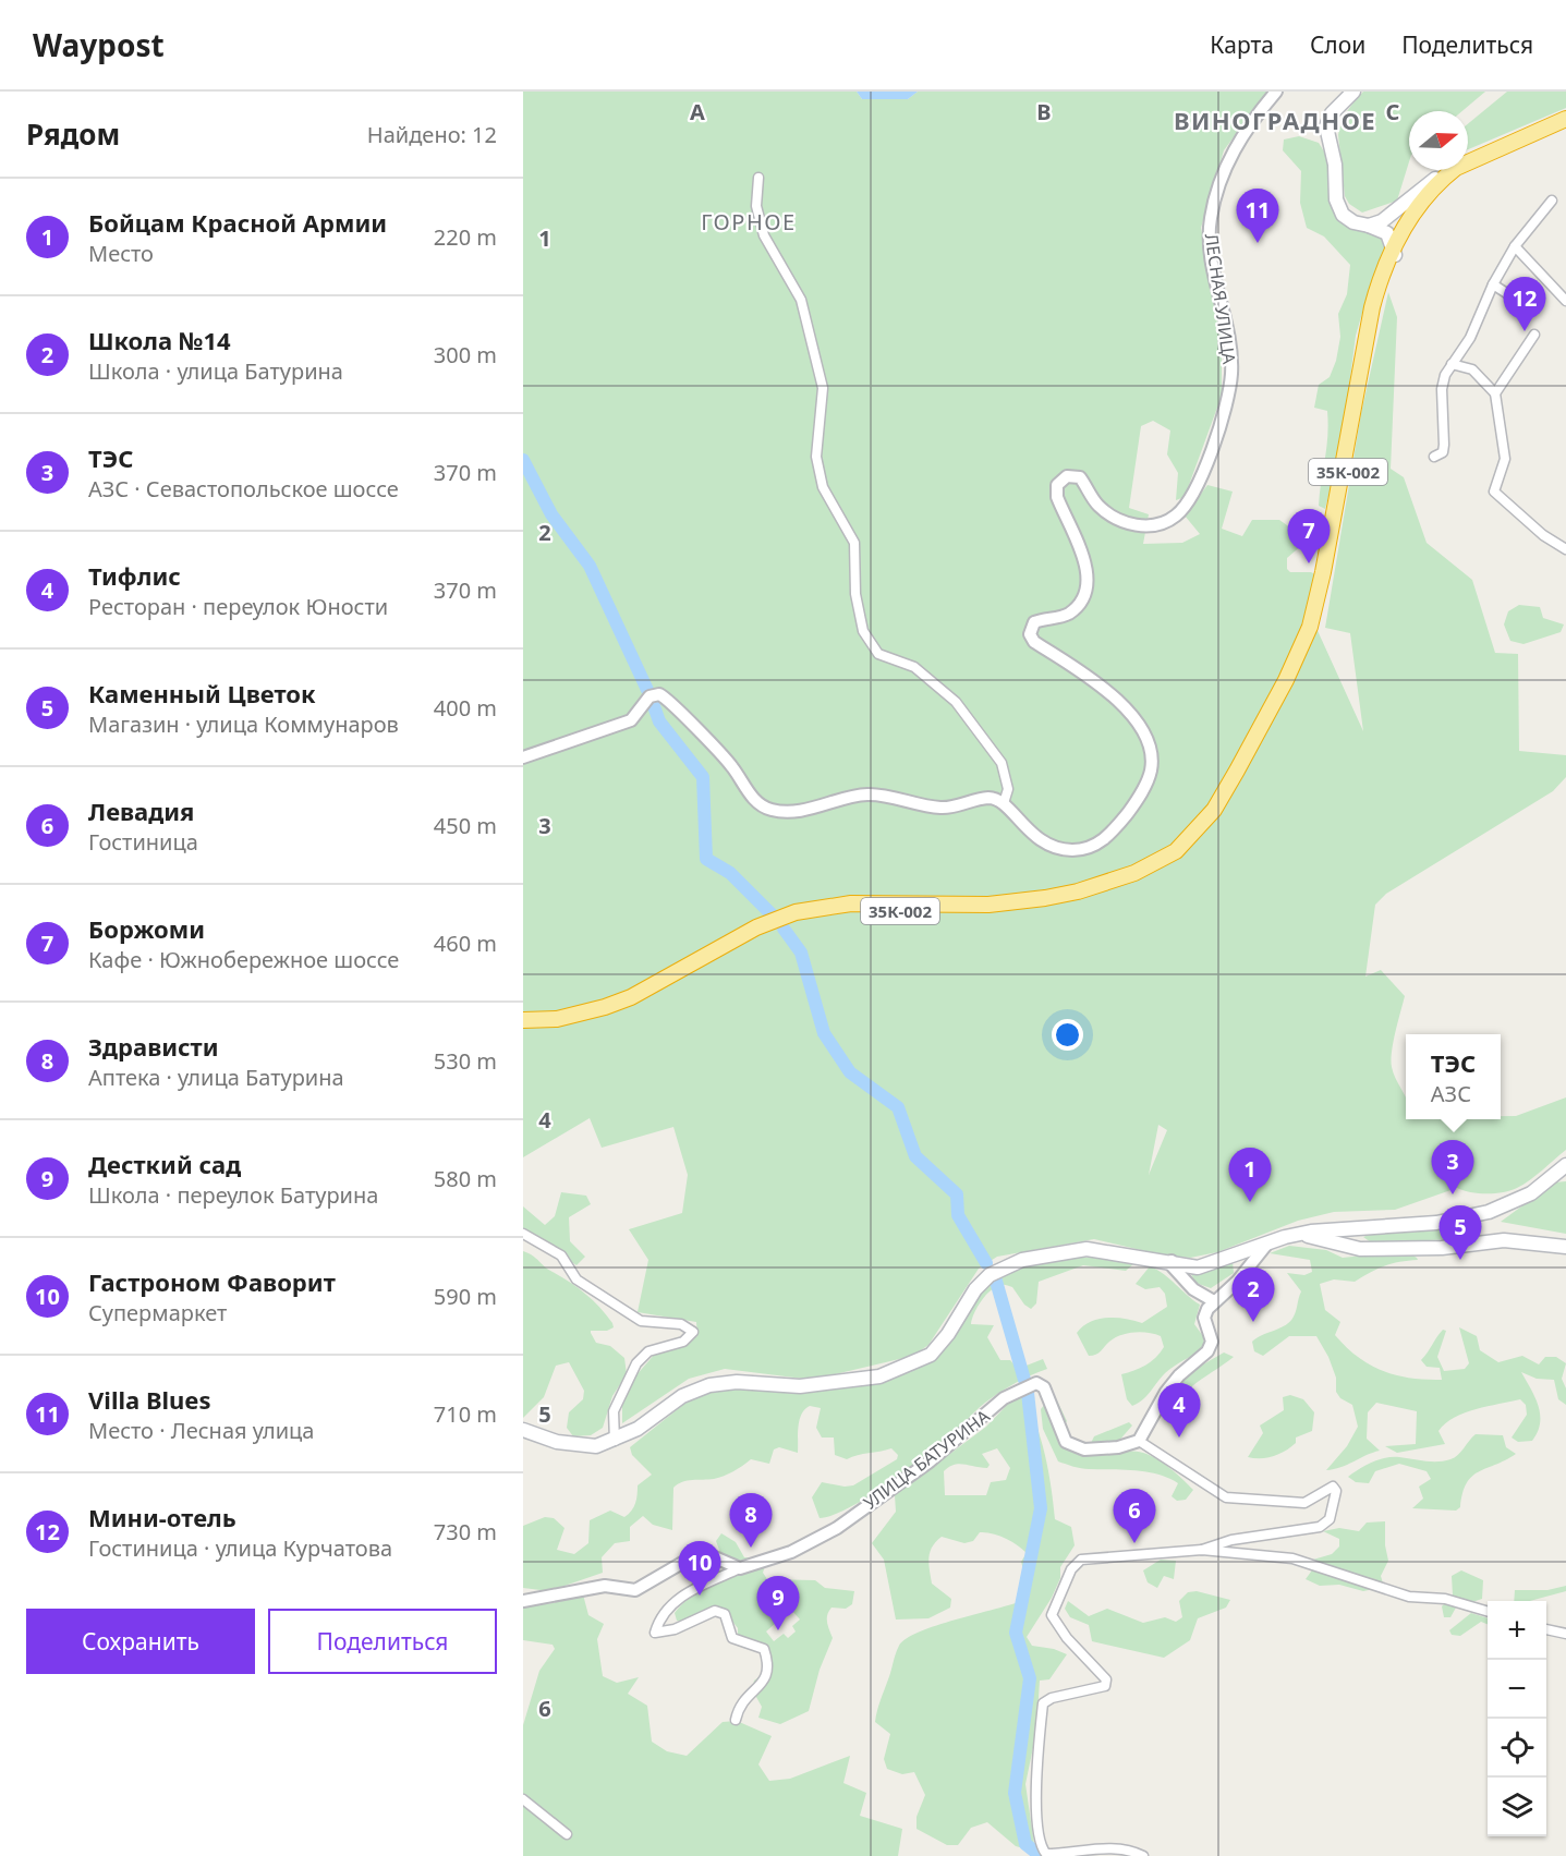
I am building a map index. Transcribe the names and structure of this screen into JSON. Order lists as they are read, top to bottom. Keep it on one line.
{"streets":{"highway":["35К-002"],"street":["ЛЕСНАЯ УЛИЦА","УЛИЦА БАТУРИНА"]},"districts":["ВИНОГРАДНОЕ","ГОРНОЕ"],"north":"right","page":{"header":"Waypost","nav":["Карта","Слои","Поделиться"],"heading":["Рядом","Найдено: 12"],"list":[{"mark":"1","name":"Бойцам Красной Армии","note":"Место","value":"220 m"},{"mark":"2","name":"Школа №14","note":"Школа · улица Батурина","value":"300 m"},{"mark":"3","name":"ТЭС","note":"АЗС · Севастопольское шоссе","value":"370 m"},{"mark":"4","name":"Тифлис","note":"Ресторан · переулок Юности","value":"370 m"},{"mark":"5","name":"Каменный Цветок","note":"Магазин · улица Коммунаров","value":"400 m"},{"mark":"6","name":"Левадия","note":"Гостиница","value":"450 m"},{"mark":"7","name":"Боржоми","note":"Кафе · Южнобережное шоссе","value":"460 m"},{"mark":"8","name":"Здрависти","note":"Аптека · улица Батурина","value":"530 m"},{"mark":"9","name":"Десткий сад","note":"Школа · переулок Батурина","value":"580 m"},{"mark":"10","name":"Гастроном Фаворит","note":"Супермаркет","value":"590 m"},{"mark":"11","name":"Villa Blues","note":"Место · Лесная улица","value":"710 m"},{"mark":"12","name":"Мини-отель","note":"Гостиница · улица Курчатова","value":"730 m"}],"pins":["11","12","7","3","1","5","2","4","6","8","10","9"],"popup":["ТЭС","АЗС"],"buttons":["Сохранить","Поделиться"],"map_buttons":["+","−"]},"grid":{"columns":["A","B","C"],"rows":["1","2","3","4","5","6"]}}
